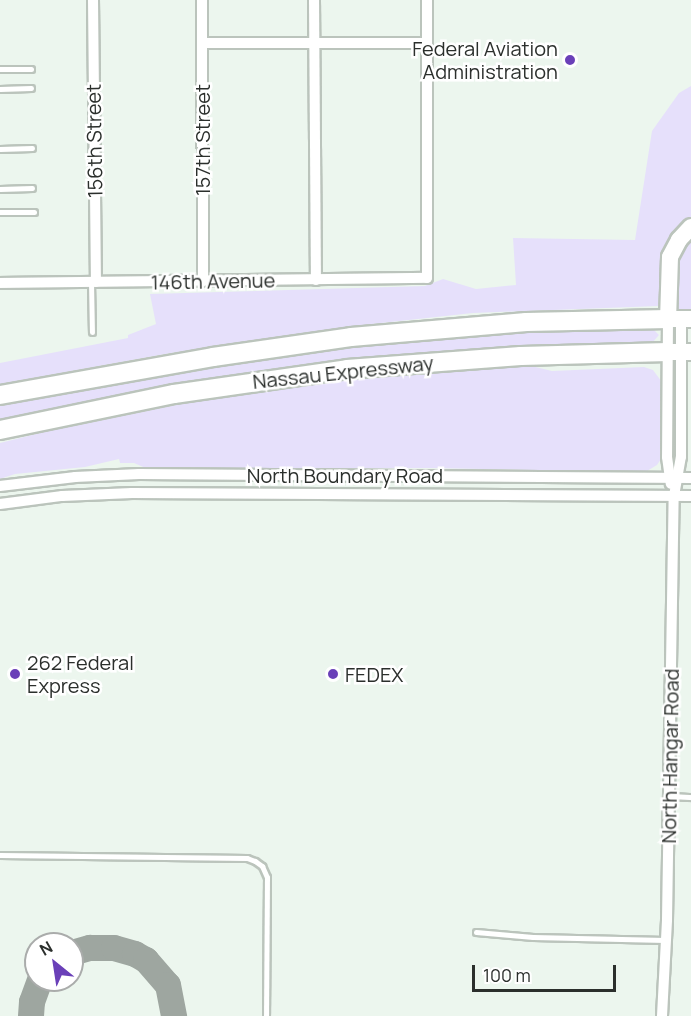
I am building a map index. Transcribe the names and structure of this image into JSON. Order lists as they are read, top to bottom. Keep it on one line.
{"streets":{"highway":["Nassau Expressway"],"street":["157th Street","156th Street","146th Avenue","North Boundary Road","North Hangar Road"]},"crossings":[["157th Street","146th Avenue"],["156th Street","146th Avenue"],["Nassau Expressway","North Hangar Road"],["North Boundary Road","North Hangar Road"]],"places":["Federal Aviation Administration","262 Federal Express","FEDEX"],"scale_bar":"100 m","north":"top left"}
